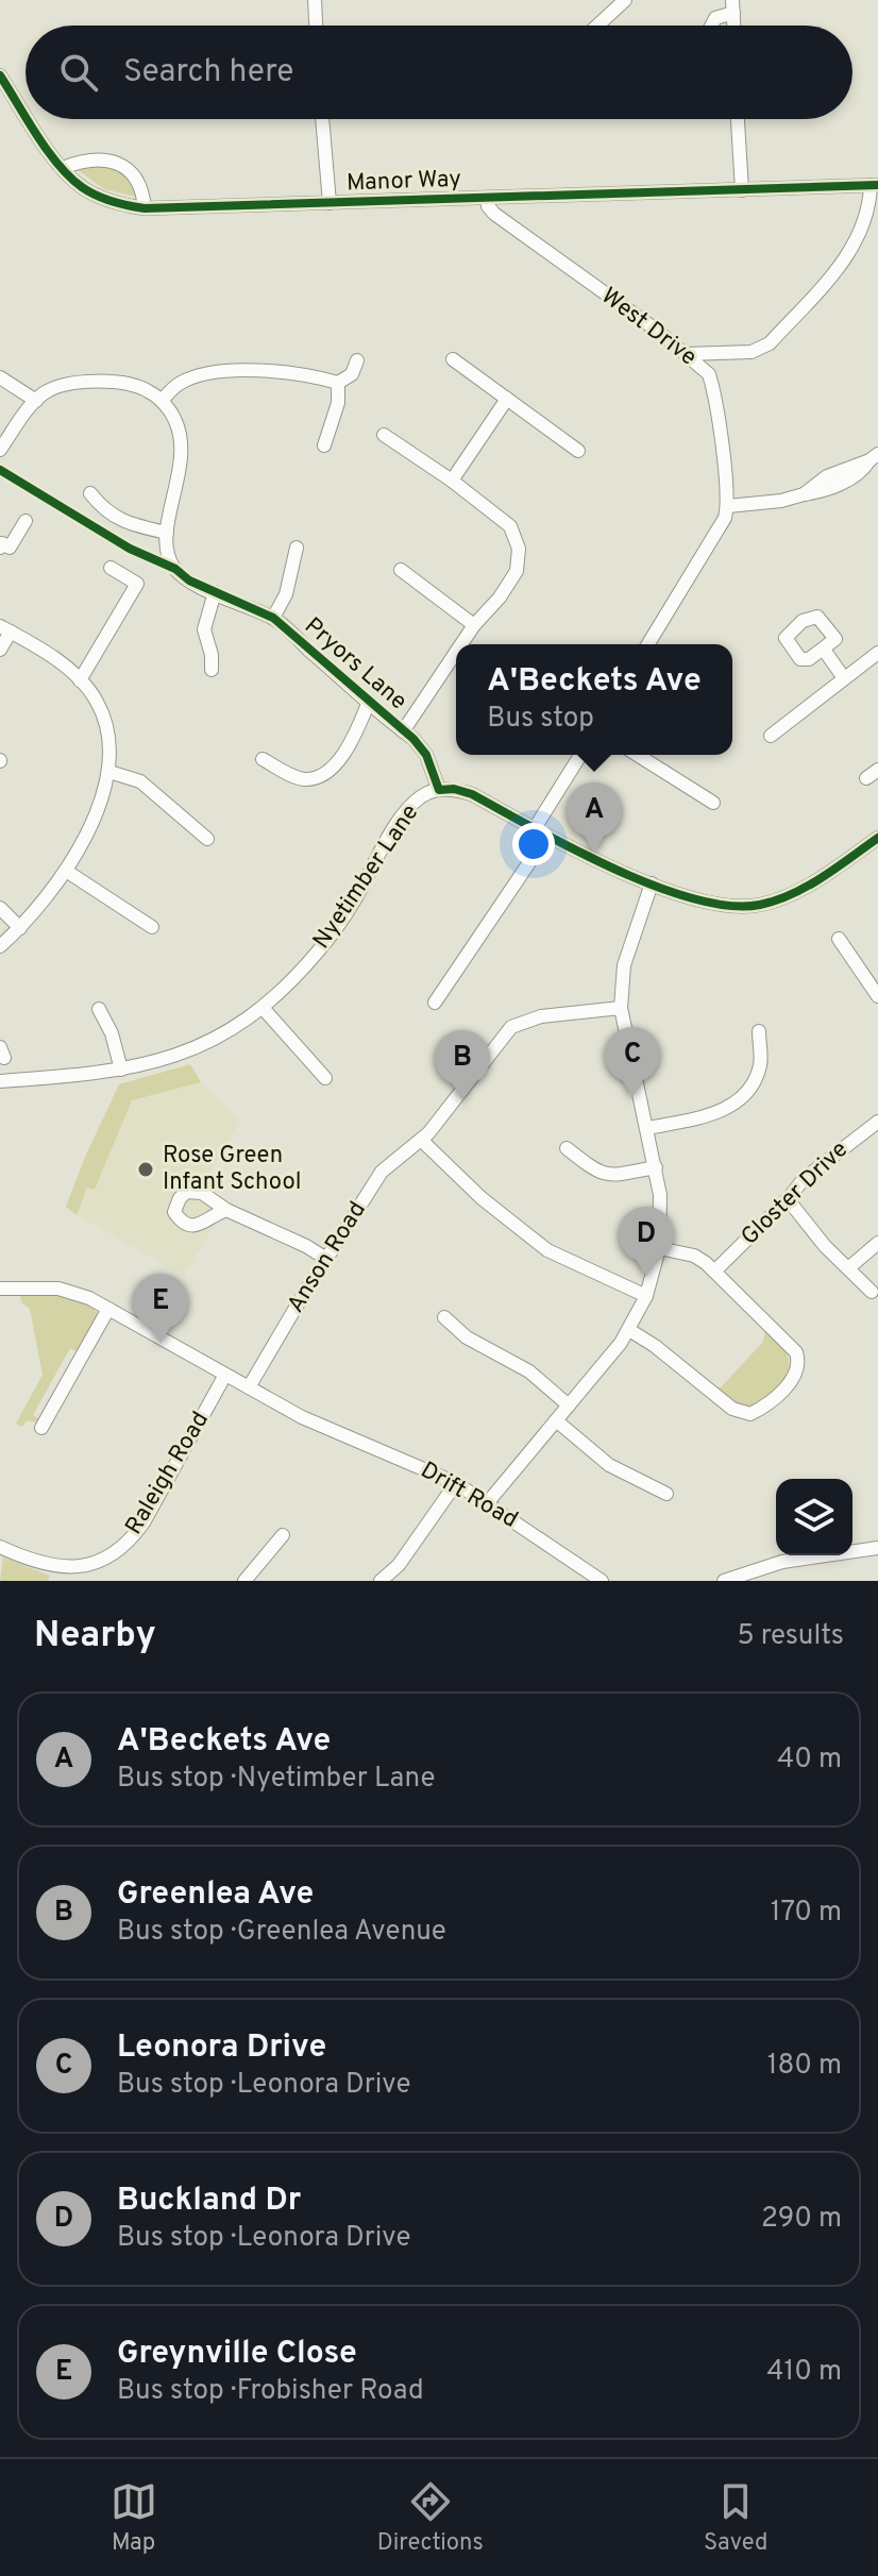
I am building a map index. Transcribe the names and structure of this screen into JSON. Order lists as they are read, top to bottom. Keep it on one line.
{"streets":{"street":["Manor Way","West Drive","Pryors Lane","Nyetimber Lane","Gloster Drive","Anson Road","Raleigh Road","Drift Road"]},"crossings":[["Manor Way","West Drive"],["Pryors Lane","Nyetimber Lane"],["Anson Road","Drift Road"],["Raleigh Road","Drift Road"]],"places":["Rose Green Infant School"],"page":{"search":"Search here","popup":["A'Beckets Ave","Bus stop"],"pins":["A","C","B","D","E"],"heading":["Nearby","5 results"],"list":[{"mark":"A","name":"A'Beckets Ave","note":"Bus stop · Nyetimber Lane","value":"40 m"},{"mark":"B","name":"Greenlea Ave","note":"Bus stop · Greenlea Avenue","value":"170 m"},{"mark":"C","name":"Leonora Drive","note":"Bus stop · Leonora Drive","value":"180 m"},{"mark":"D","name":"Buckland Dr","note":"Bus stop · Leonora Drive","value":"290 m"},{"mark":"E","name":"Greynville Close","note":"Bus stop · Frobisher Road","value":"410 m"}],"nav":["Map","Directions","Saved"]}}
